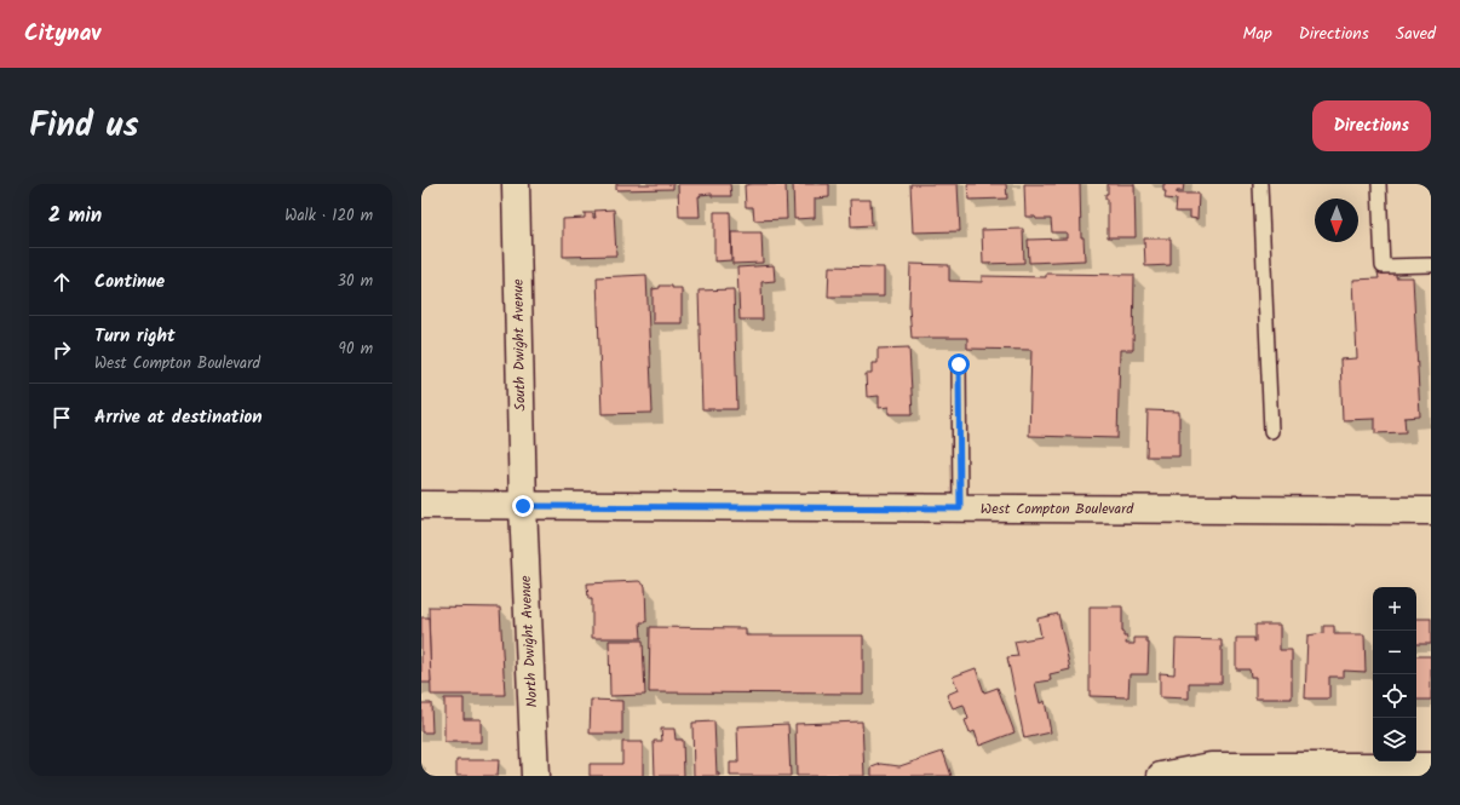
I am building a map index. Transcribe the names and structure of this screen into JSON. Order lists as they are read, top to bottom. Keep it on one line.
{"streets":{"main road":["South Dwight Avenue","West Compton Boulevard","North Dwight Avenue"]},"crossings":[["South Dwight Avenue","West Compton Boulevard"],["South Dwight Avenue","North Dwight Avenue"],["West Compton Boulevard","North Dwight Avenue"]],"north":"bottom","page":{"header":"Citynav","nav":["Map","Directions","Saved"],"title":"Find us","buttons":"Directions","heading":["2 min","Walk · 120 m"],"list":[["Continue","30 m"],["Turn right","West Compton Boulevard","90 m"],"Arrive at destination"],"map_buttons":["+","−"]}}
